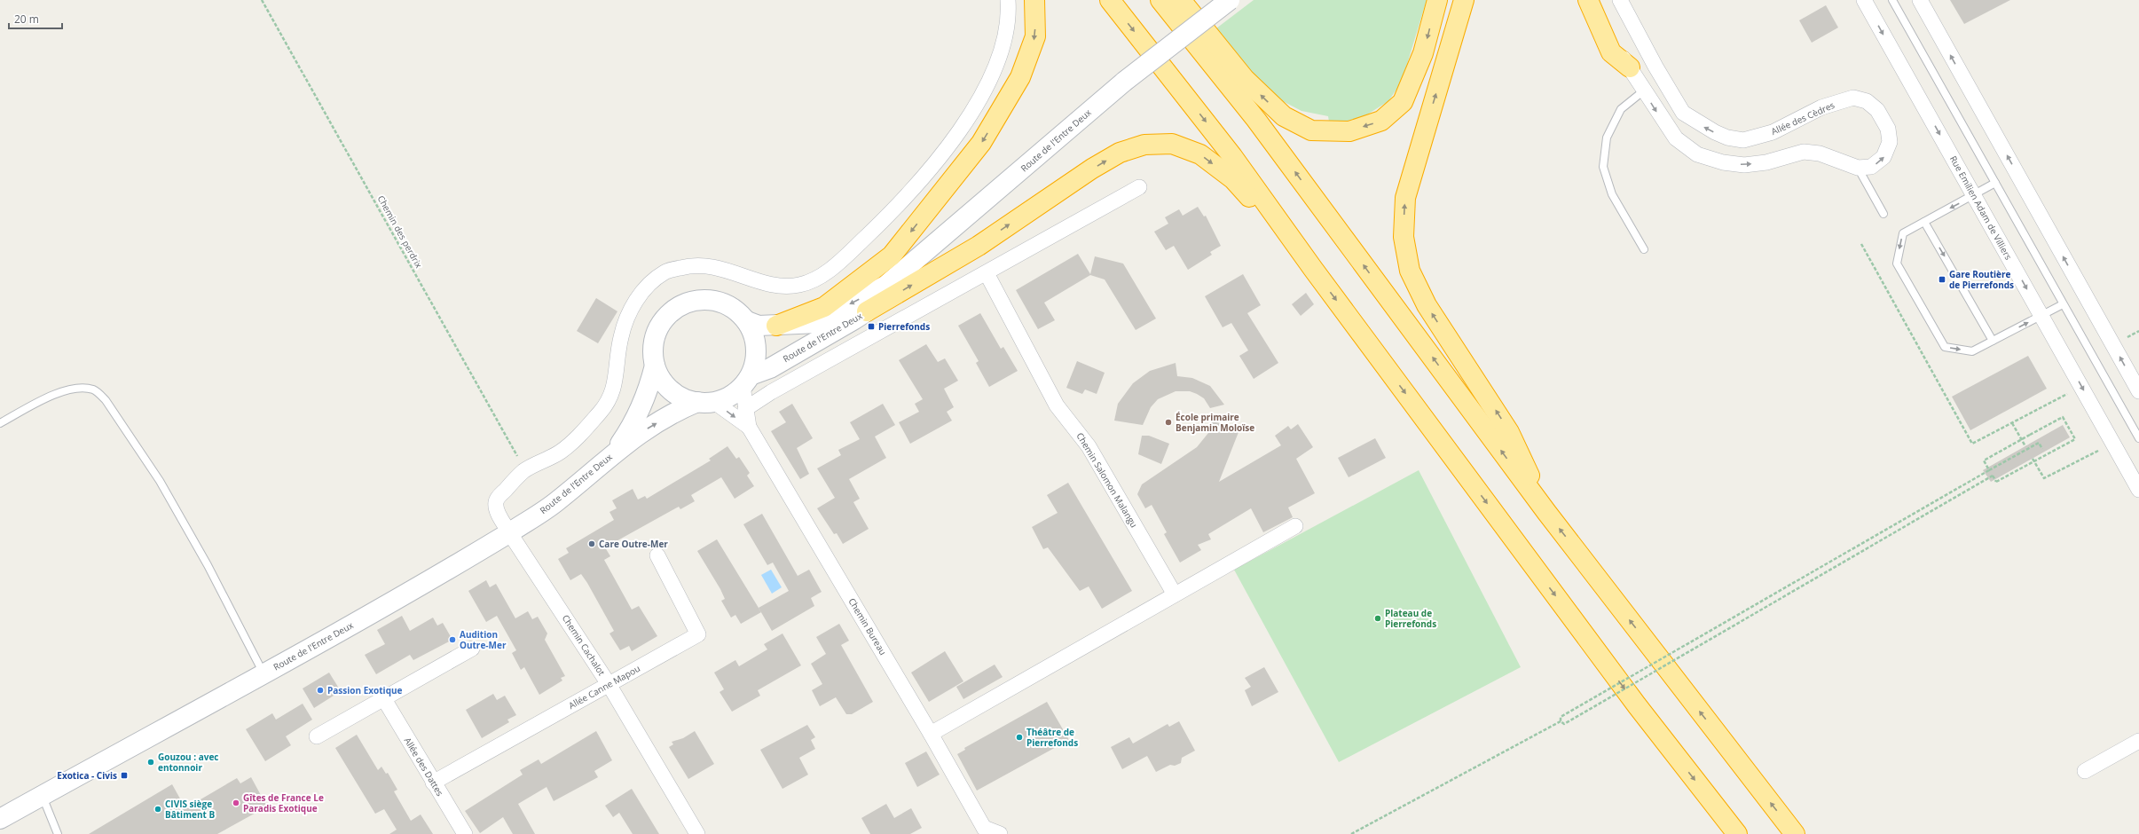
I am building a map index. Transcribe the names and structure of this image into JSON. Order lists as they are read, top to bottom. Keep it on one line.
{"streets":{"main road":["Route de l'Entre Deux"],"street":["Allée des Cèdres","Rue Emilien Adam de Villiers","Chemin Salomon Malangu","Chemin Bureau","Chemin Cachalot","Allée Canne Mapou","Allée des Dattes"],"path":["Chemin des perdrix"]},"crossings":[["Route de l'Entre Deux","Chemin Bureau"],["Route de l'Entre Deux","Chemin Cachalot"],["Chemin des perdrix","Chemin Cachalot"],["Chemin Cachalot","Allée Canne Mapou"],["Allée Canne Mapou","Allée des Dattes"]],"places":{"transit":["Gare Routière de Pierrefonds","Pierrefonds","Exotica - Civis"],"other":["École primaire Benjamin Moloïse","Care Outre-Mer","Plateau de Pierrefonds","Audition Outre-Mer","Passion Exotique","Théâtre de Pierrefonds","Gouzou : avec entonnoir","Gîtes de France Le Paradis Exotique","CIVIS siège Bâtiment B"]},"scale_bar":"20 m"}
